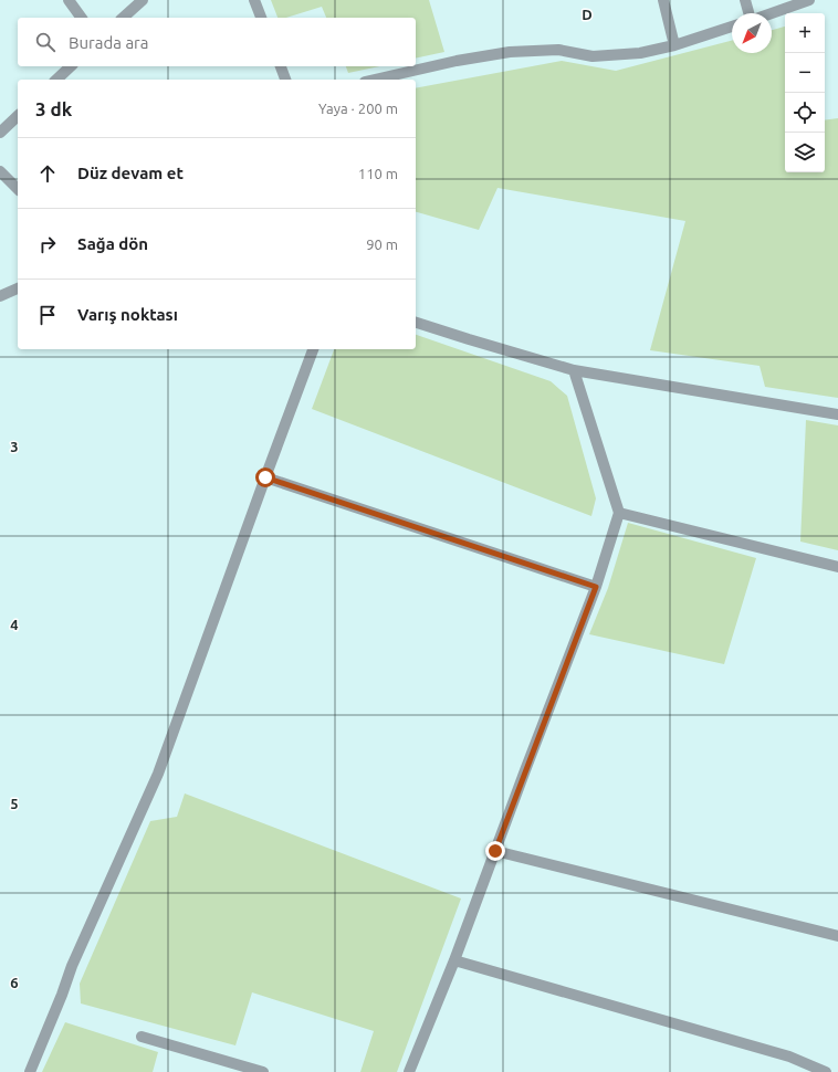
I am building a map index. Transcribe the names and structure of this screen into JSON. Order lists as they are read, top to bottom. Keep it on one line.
{"north":"bottom left","page":{"map_buttons":["+","−"],"search":"Burada ara","heading":["3 dk","Yaya · 200 m"],"list":[["Düz devam et","110 m"],["Sağa dön","90 m"],"Varış noktası"]},"grid":{"columns":["D"],"rows":["3","4","5","6"]}}
